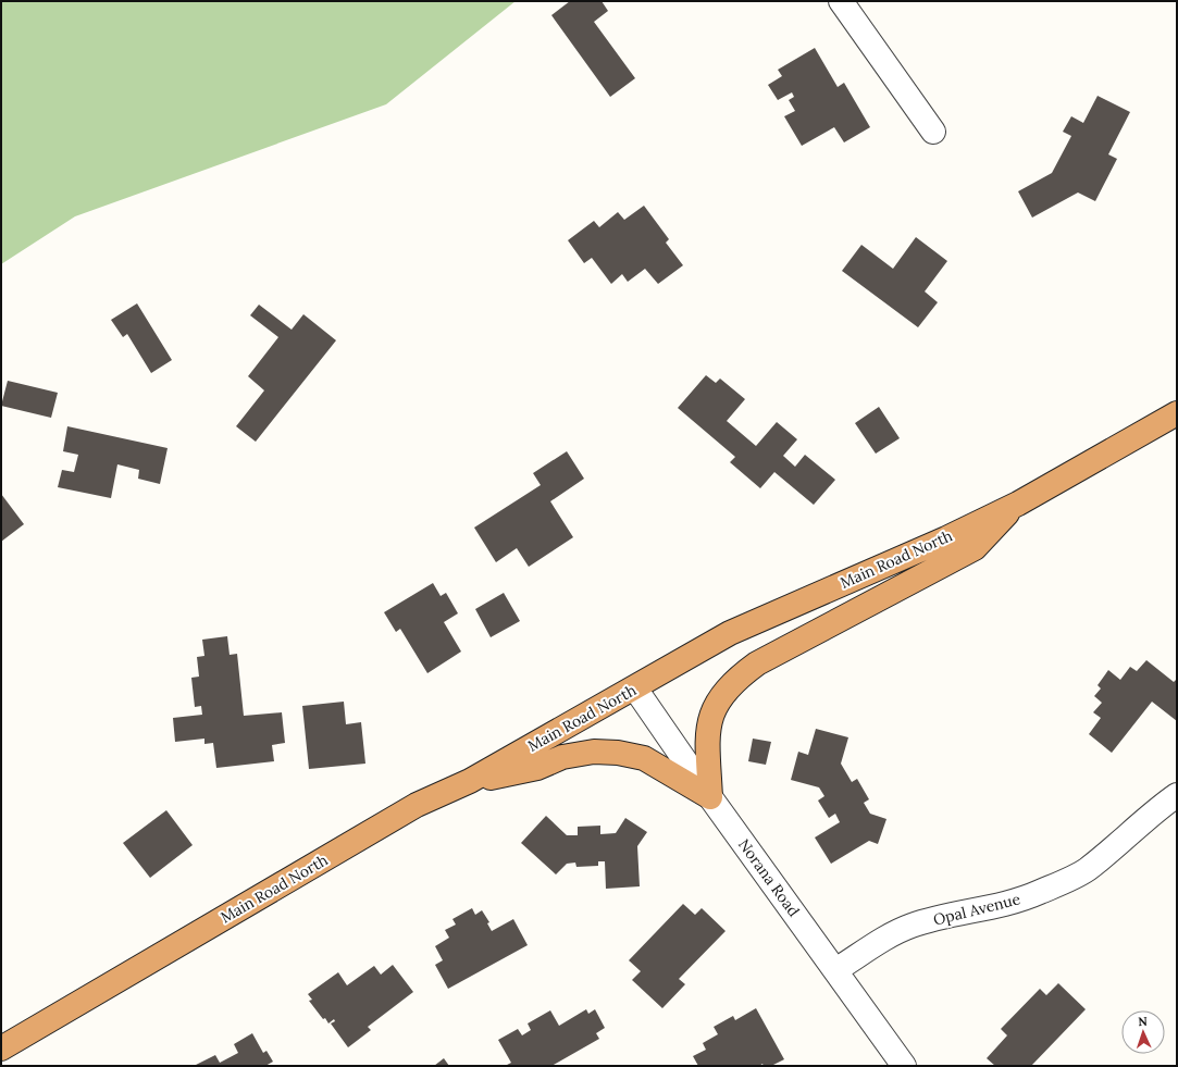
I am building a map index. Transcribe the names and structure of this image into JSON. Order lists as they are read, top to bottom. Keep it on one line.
{"streets":{"highway":["Main Road North"],"street":["Norana Road","Opal Avenue"]},"crossings":[["Main Road North","Norana Road"],["Norana Road","Opal Avenue"]],"north":"top"}
